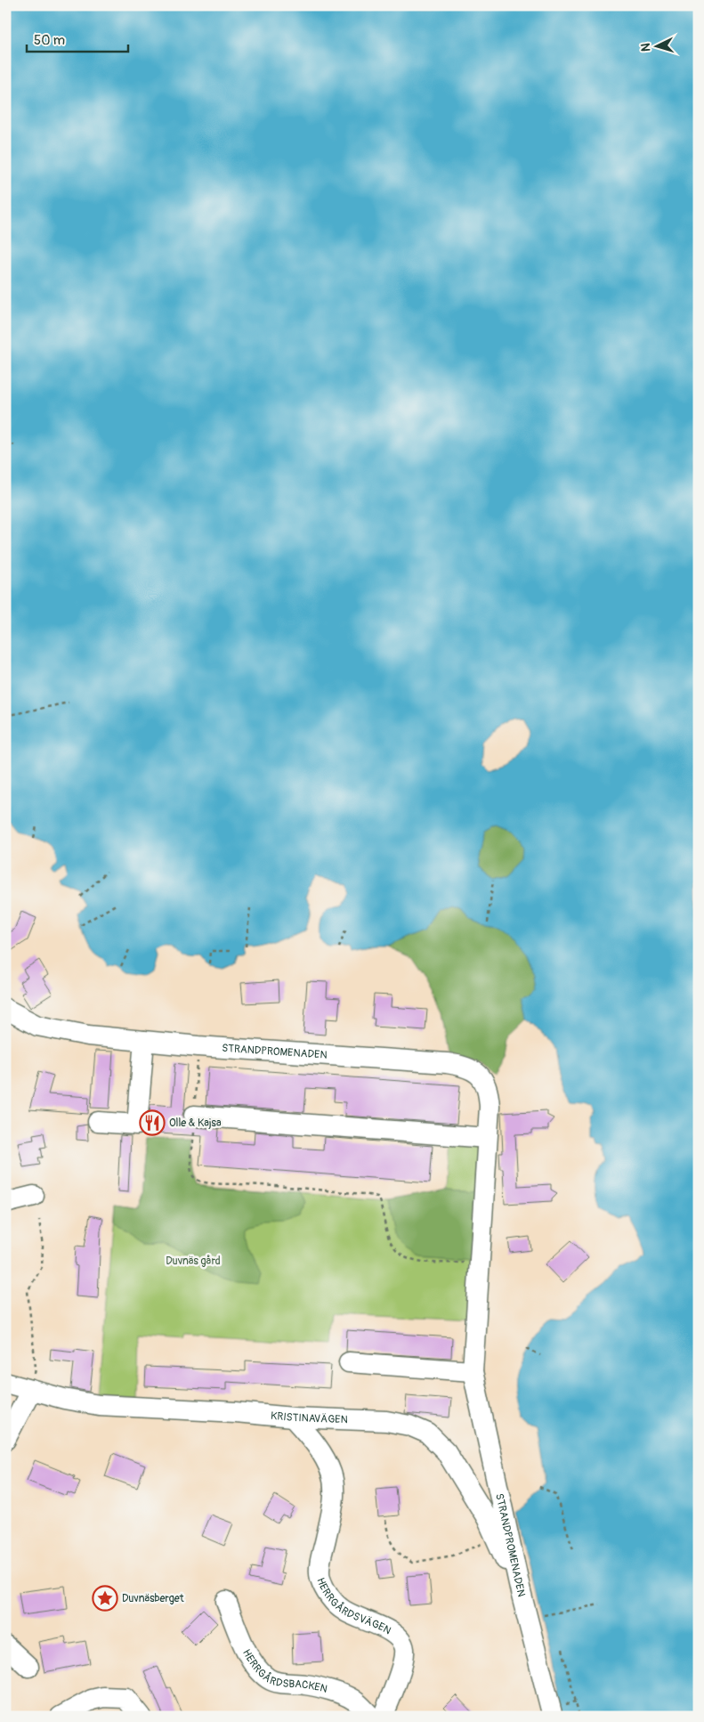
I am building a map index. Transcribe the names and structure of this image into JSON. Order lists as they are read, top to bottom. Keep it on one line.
{"streets":{"street":["STRANDPROMENADEN","KRISTINAVÄGEN","HERRGÅRDSVÄGEN","HERRGÅRDSBACKEN"]},"crossings":[["STRANDPROMENADEN","KRISTINAVÄGEN"],["KRISTINAVÄGEN","HERRGÅRDSVÄGEN"]],"parks":["Duvnäs gård"],"places":{"restaurant":["Olle & Kajsa"],"place":["Duvnäsberget"]},"scale_bar":"50 m","north":"left"}
